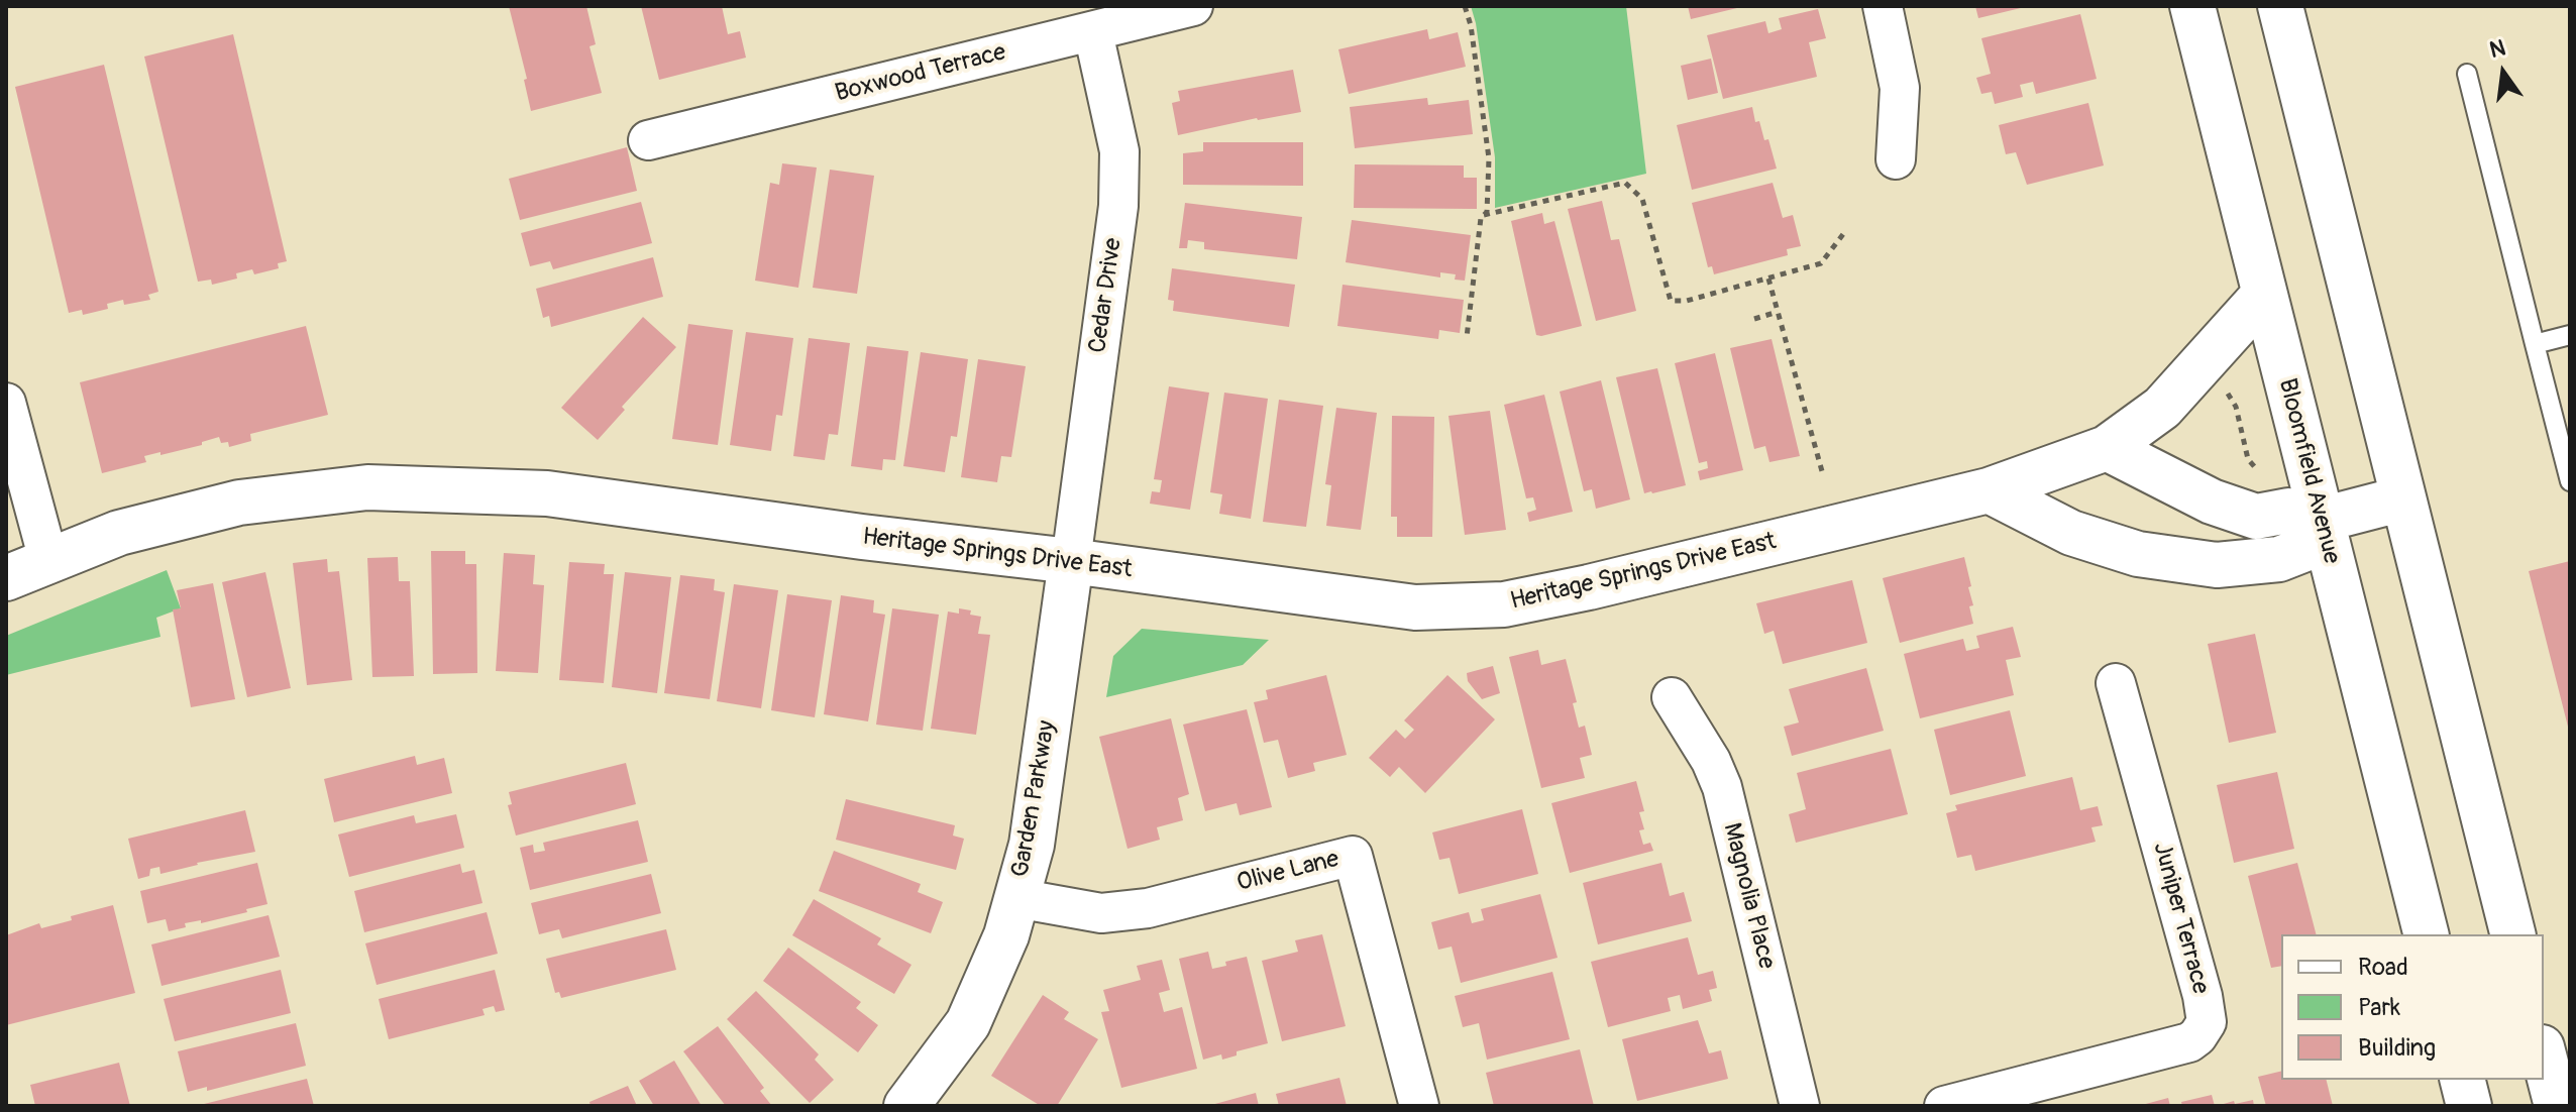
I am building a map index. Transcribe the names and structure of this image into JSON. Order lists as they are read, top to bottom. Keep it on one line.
{"streets":{"street":["Boxwood Terrace","Cedar Drive","Bloomfield Avenue","Heritage Springs Drive East","Garden Parkway","Olive Lane","Magnolia Place","Juniper Terrace"]},"crossings":[["Boxwood Terrace","Cedar Drive"],["Cedar Drive","Heritage Springs Drive East"],["Cedar Drive","Garden Parkway"],["Bloomfield Avenue","Heritage Springs Drive East"],["Heritage Springs Drive East","Garden Parkway"],["Garden Parkway","Olive Lane"]],"legend":["Road","Park","Building"],"north":"top"}
